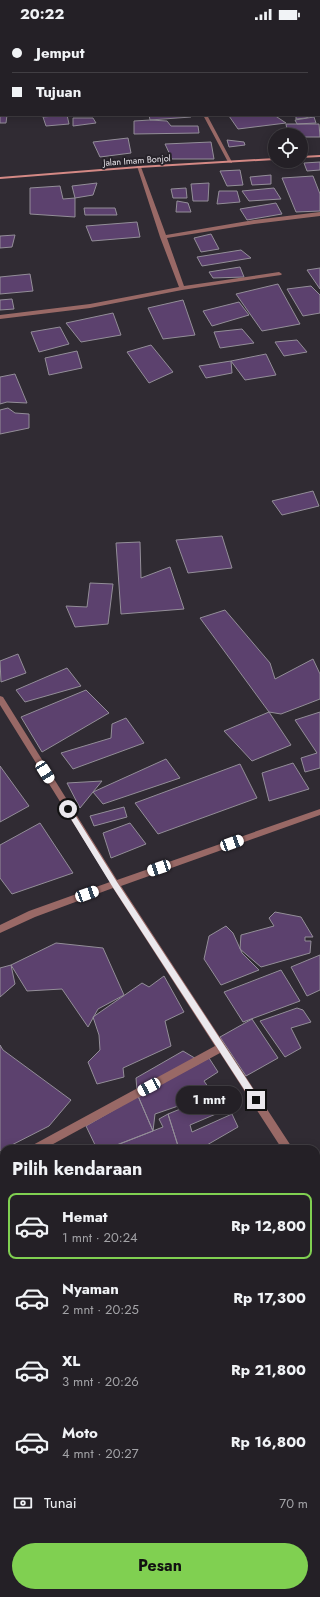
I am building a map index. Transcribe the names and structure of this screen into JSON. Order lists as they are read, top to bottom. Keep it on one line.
{"streets":{"main road":["Jalan Imam Bonjol"]},"page":{"status":"20:22","banner":["Jemput","Tujuan"],"bubble":"1 mnt","heading":"Pilih kendaraan","list":[{"name":"Hemat","note":"1 mnt · 20:24","value":"Rp 12,800"},{"name":"Nyaman","note":"2 mnt · 20:25","value":"Rp 17,300"},{"name":"XL","note":"3 mnt · 20:26","value":"Rp 21,800"},{"name":"Moto","note":"4 mnt · 20:27","value":"Rp 16,800"}],"pay":["Tunai","70 m"],"buttons":"Pesan"}}
